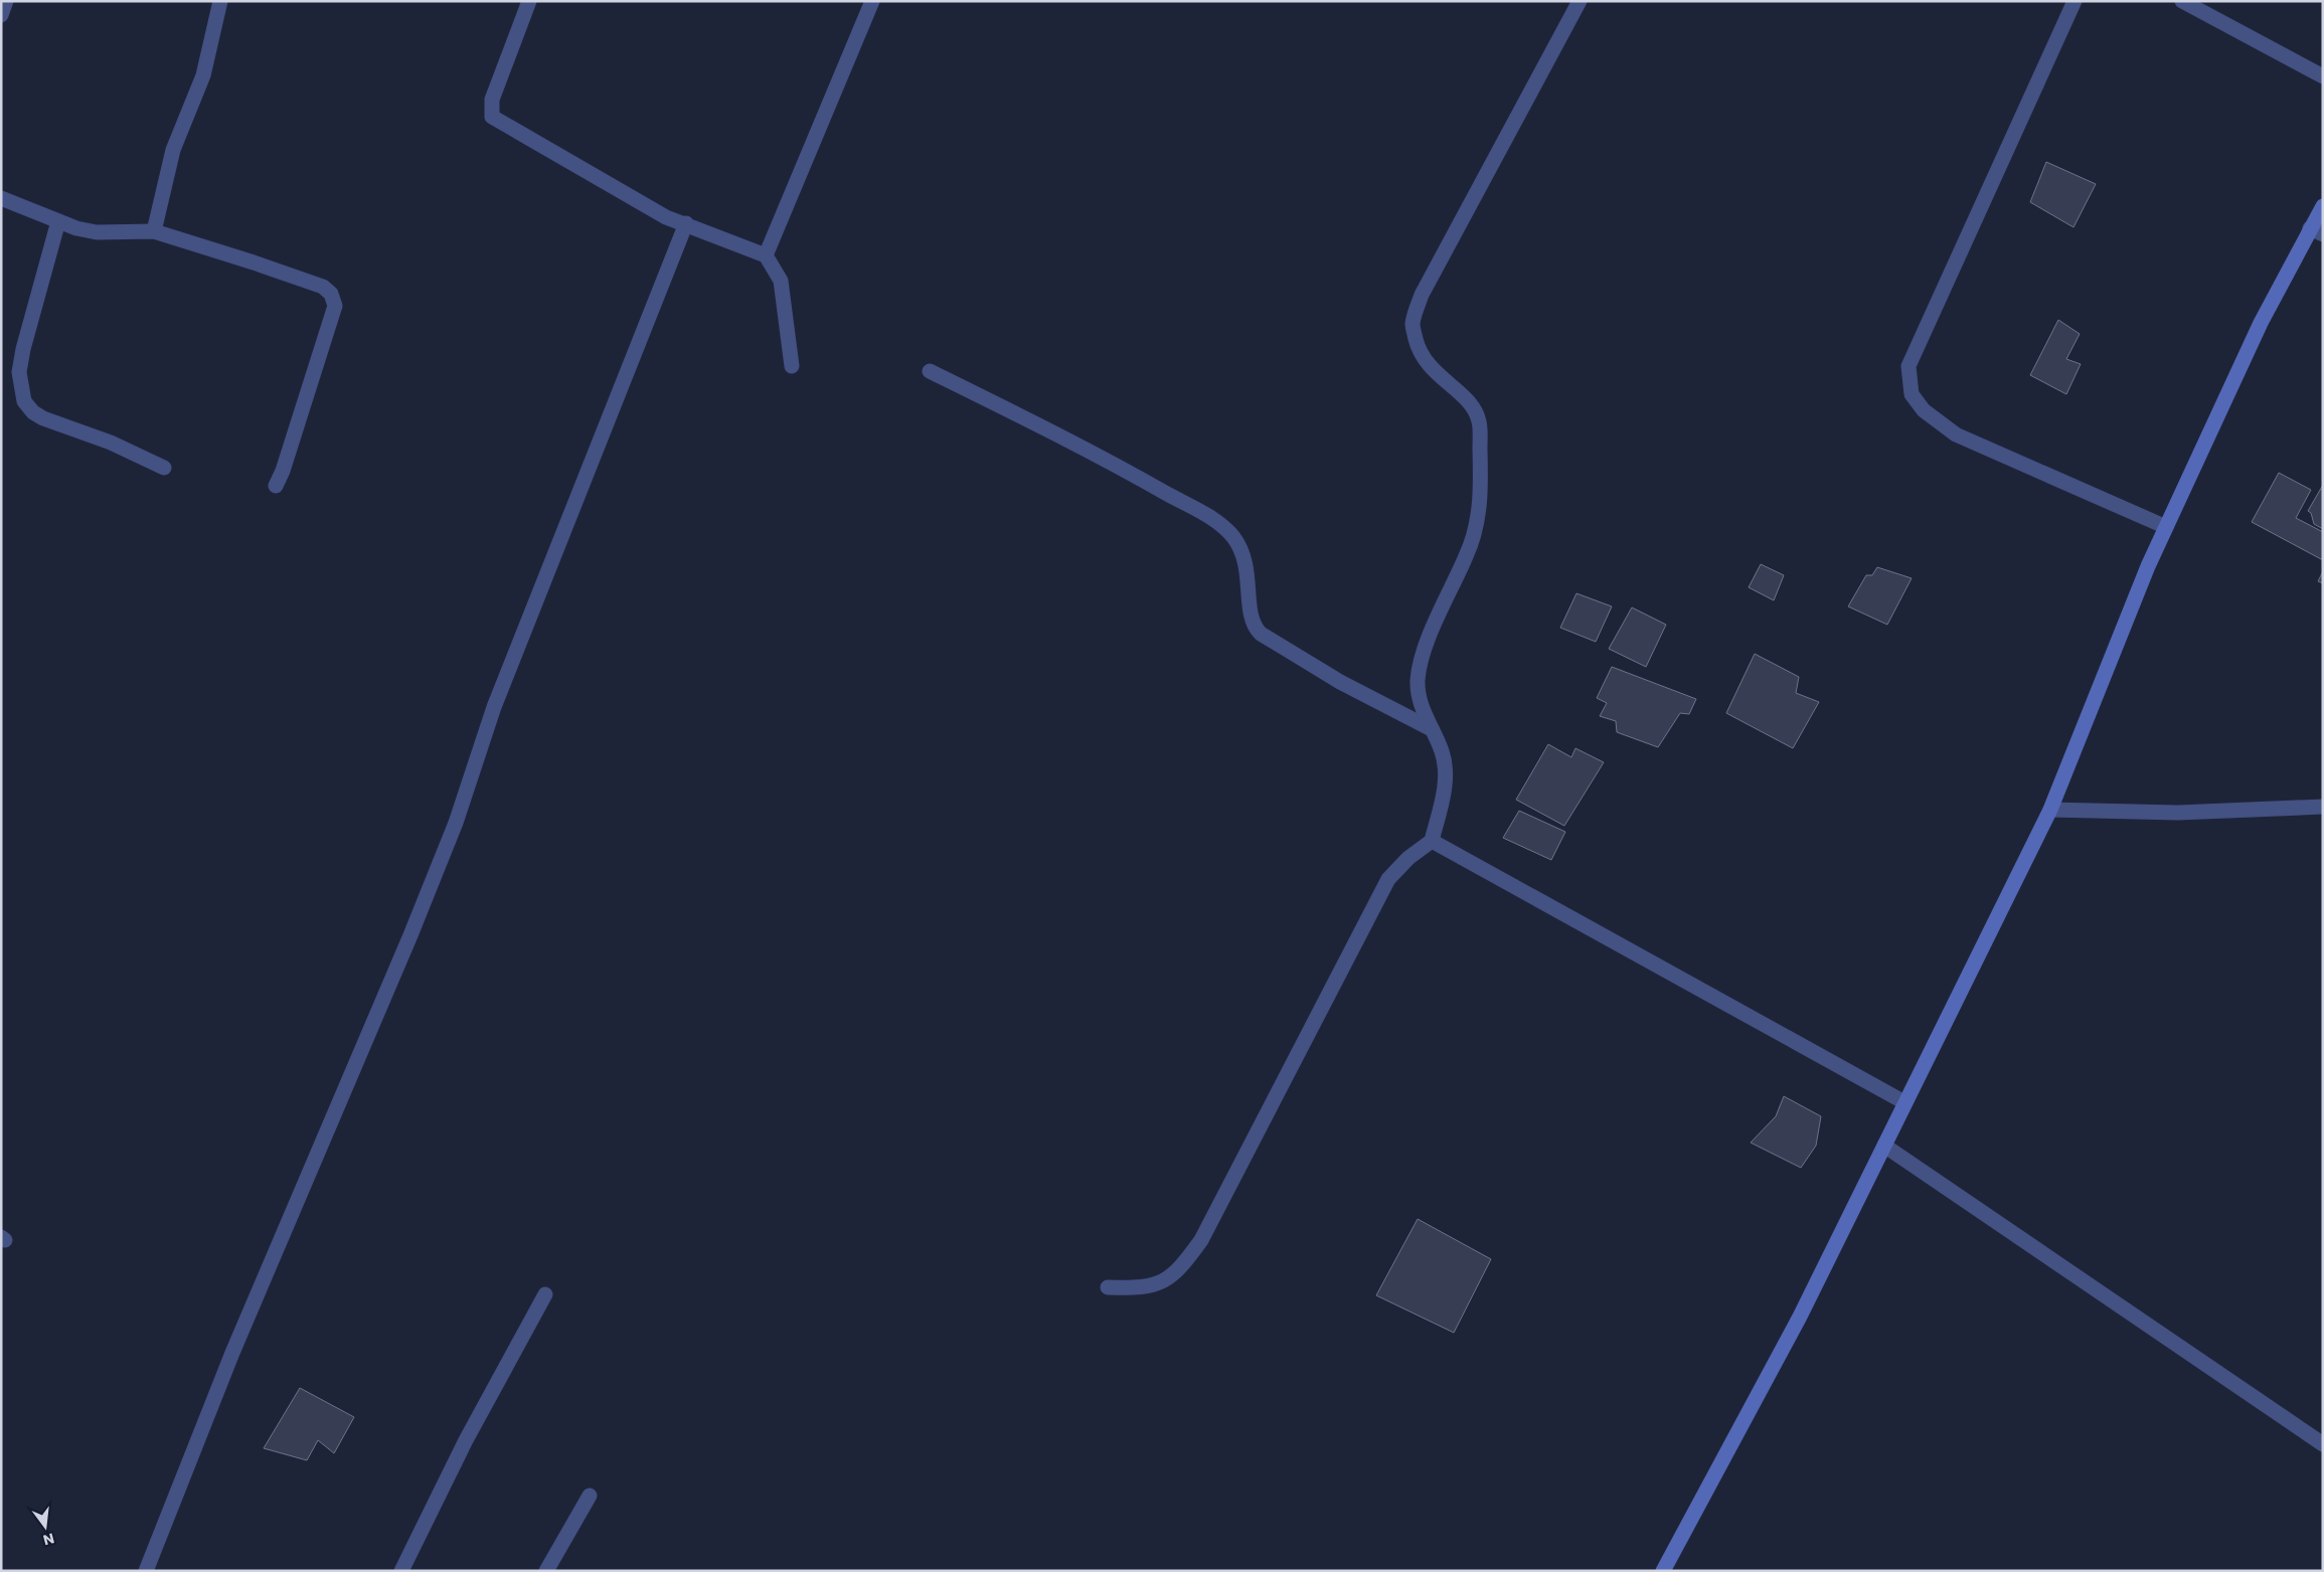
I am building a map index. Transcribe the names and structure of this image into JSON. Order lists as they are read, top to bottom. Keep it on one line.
{"north":"bottom"}
